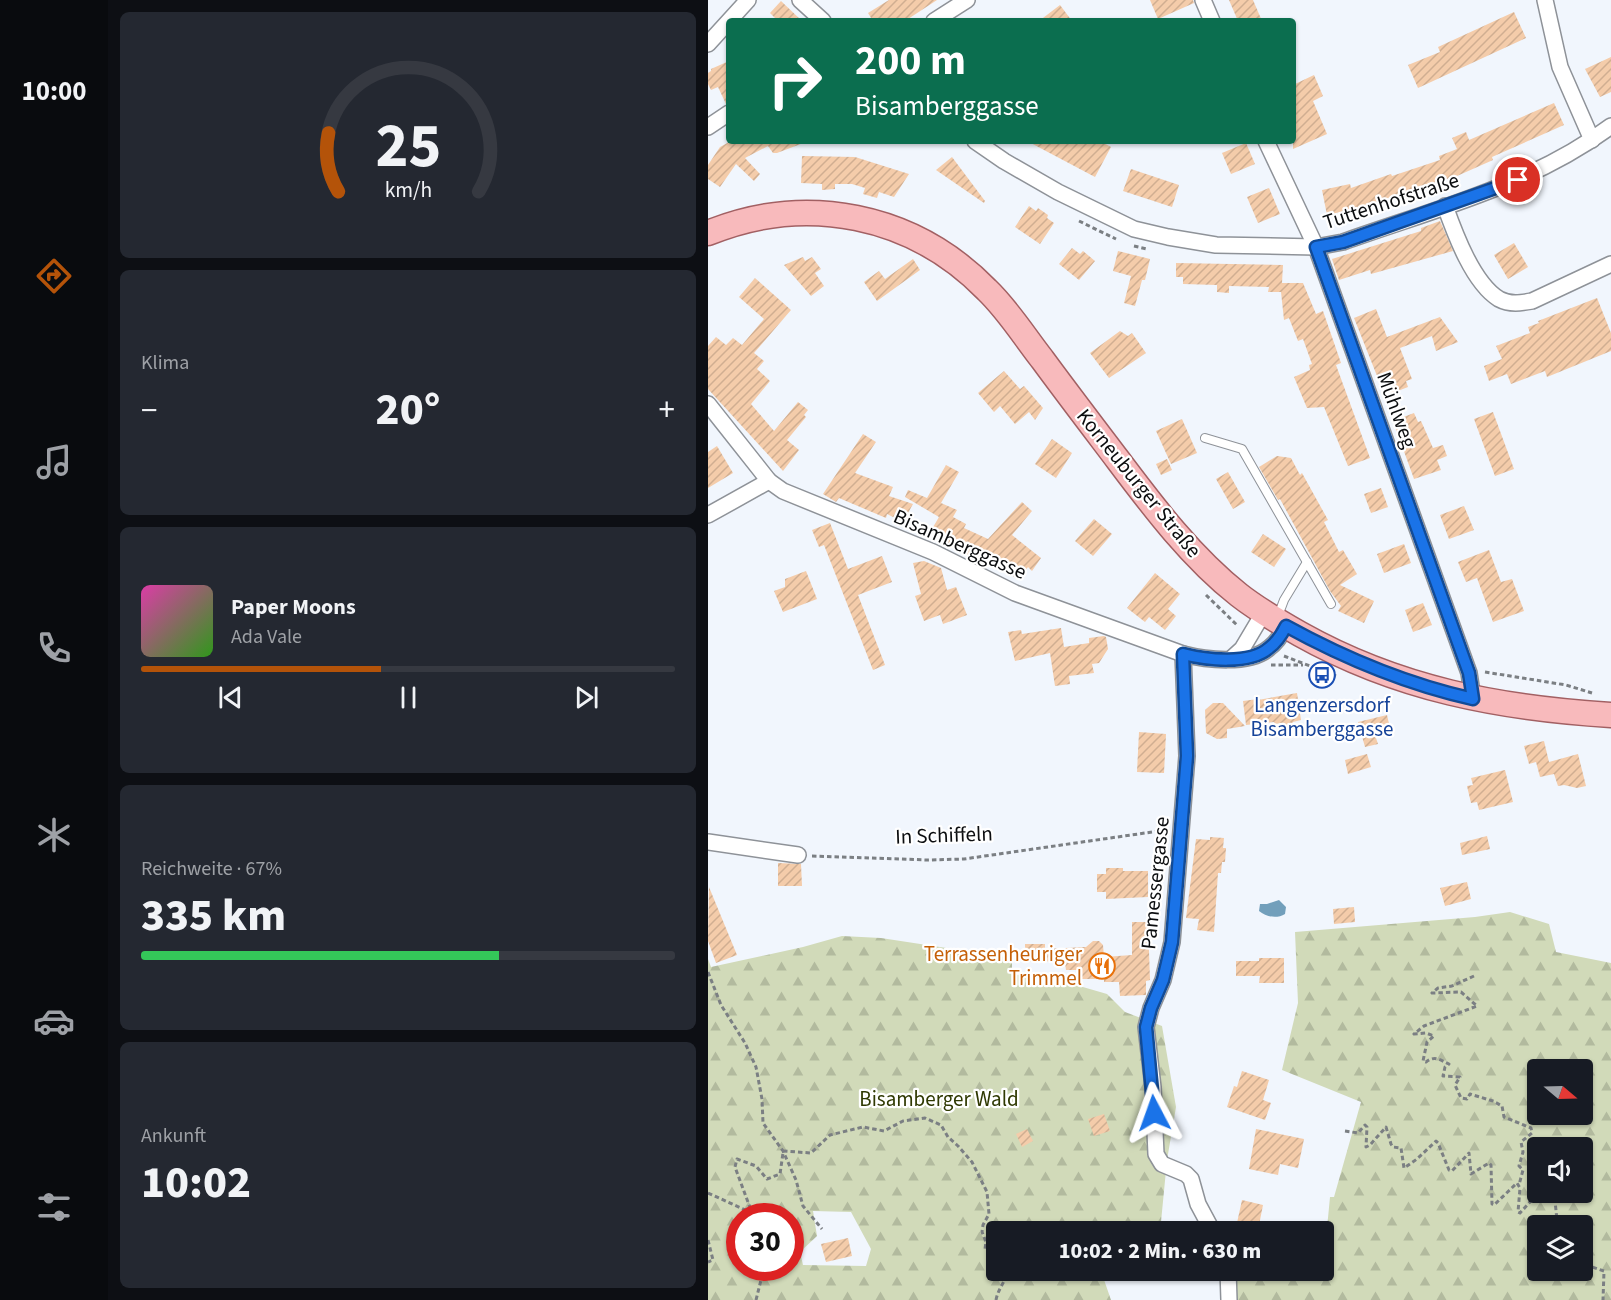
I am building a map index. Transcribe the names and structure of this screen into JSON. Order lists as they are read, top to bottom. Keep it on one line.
{"streets":{"main road":["Korneuburger Straße"],"street":["Tuttenhofstraße","Mühlweg","Bisamberggasse","Pamessergasse"],"path":["In Schiffeln"]},"crossings":[["Tuttenhofstraße","Mühlweg"],["Mühlweg","Korneuburger Straße"],["Bisamberggasse","Pamessergasse"],["In Schiffeln","Pamessergasse"]],"parks":["Bisamberger Wald"],"places":{"bus stop":["Langenzersdorf Bisamberggasse"],"restaurant":["Terrassenheuriger Trimmel"]},"north":"right","page":{"tabs":"10:00","turn":["200 m","Bisamberggasse"],"tile":["Klima",["Reichweite · 67%","335 km"],["Ankunft","10:02"]],"heat":["−","20°","+"],"song":["Paper Moons","Ada Vale"],"limit":"30","trip":"10:02 · 2 Min. · 630 m","gauge":["25","km/h"]}}
